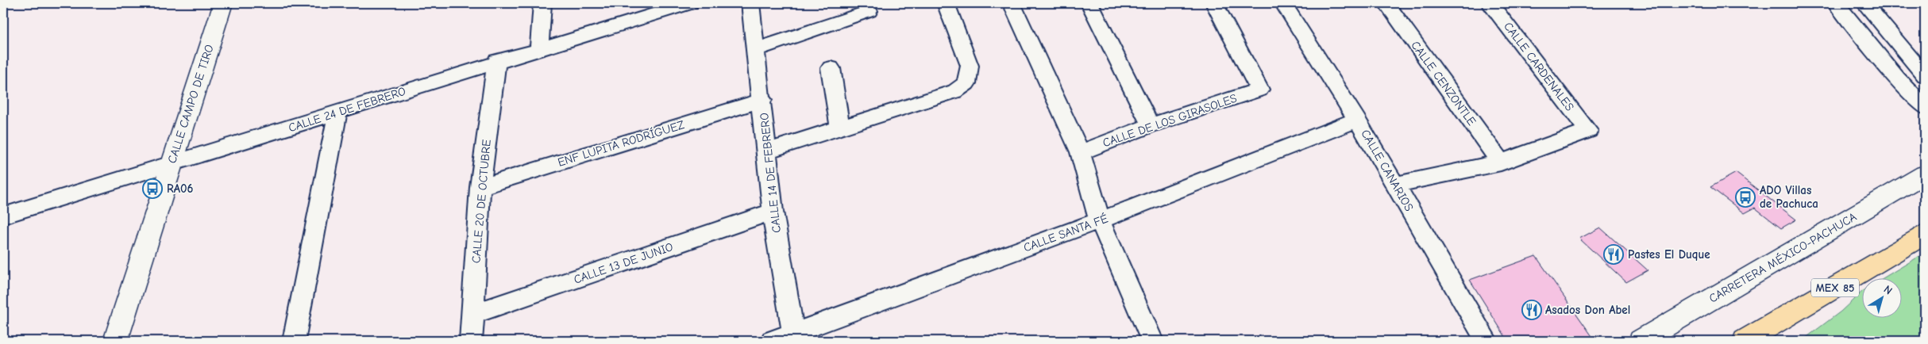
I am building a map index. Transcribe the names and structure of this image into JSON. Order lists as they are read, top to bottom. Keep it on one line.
{"streets":{"highway":["MEX 85"],"street":["CALLE CARDENALES","CALLE CENZONTLE","CALLE CAMPO DE TIRO","CALLE 24 DE FEBRERO","CALLE DE LOS GIRASOLES","ENF LUPITA RODRÍGUEZ","CALLE CANARIOS","CALLE 14 DE FEBRERO","CALLE 20 DE OCTUBRE","CALLE SANTA FÉ","CARRETERA MÉXICO-PACHUCA","CALLE 13 DE JUNIO"]},"crossings":[["CALLE CARDENALES","CALLE CENZONTLE"],["CALLE CAMPO DE TIRO","CALLE 24 DE FEBRERO"],["CALLE 24 DE FEBRERO","CALLE 20 DE OCTUBRE"],["ENF LUPITA RODRÍGUEZ","CALLE 14 DE FEBRERO"],["ENF LUPITA RODRÍGUEZ","CALLE 20 DE OCTUBRE"],["CALLE CANARIOS","CALLE SANTA FÉ"],["CALLE 14 DE FEBRERO","CALLE SANTA FÉ"],["CALLE 14 DE FEBRERO","CALLE 13 DE JUNIO"],["CALLE 20 DE OCTUBRE","CALLE 13 DE JUNIO"]],"places":{"bus stop":["RA06","ADO Villas de Pachuca"],"restaurant":["Pastes El Duque","Asados Don Abel"]},"north":"top right"}
